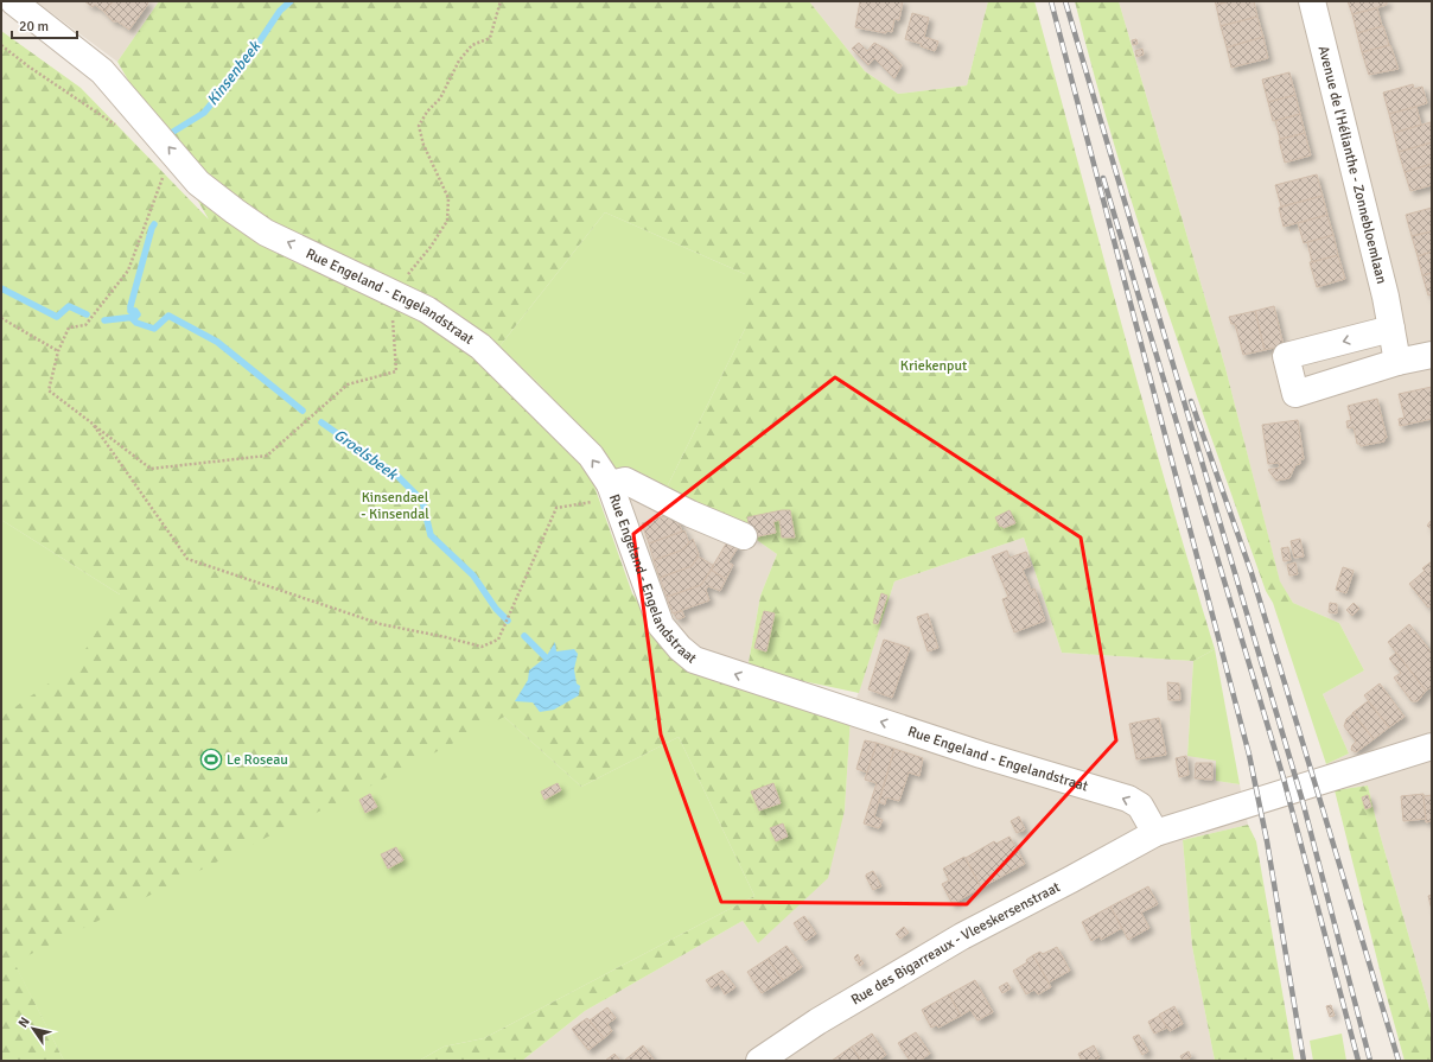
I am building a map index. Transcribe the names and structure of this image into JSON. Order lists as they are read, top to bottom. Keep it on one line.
{"streets":{"street":["Avenue de l'Hélianthe - Zonnebloemlaan","Rue Engeland - Engelandstraat","Rue des Bigarreaux - Vleeskersenstraat"]},"crossings":[["Rue Engeland - Engelandstraat","Rue des Bigarreaux - Vleeskersenstraat"]],"one_way":["Rue Engeland - Engelandstraat"],"water":["Kinsenbeek","Groelsbeek"],"parks":["Kriekenput","Kinsendael - Kinsendal"],"places":{"sports":["Le Roseau"]},"scale_bar":"20 m","north":"top left"}
